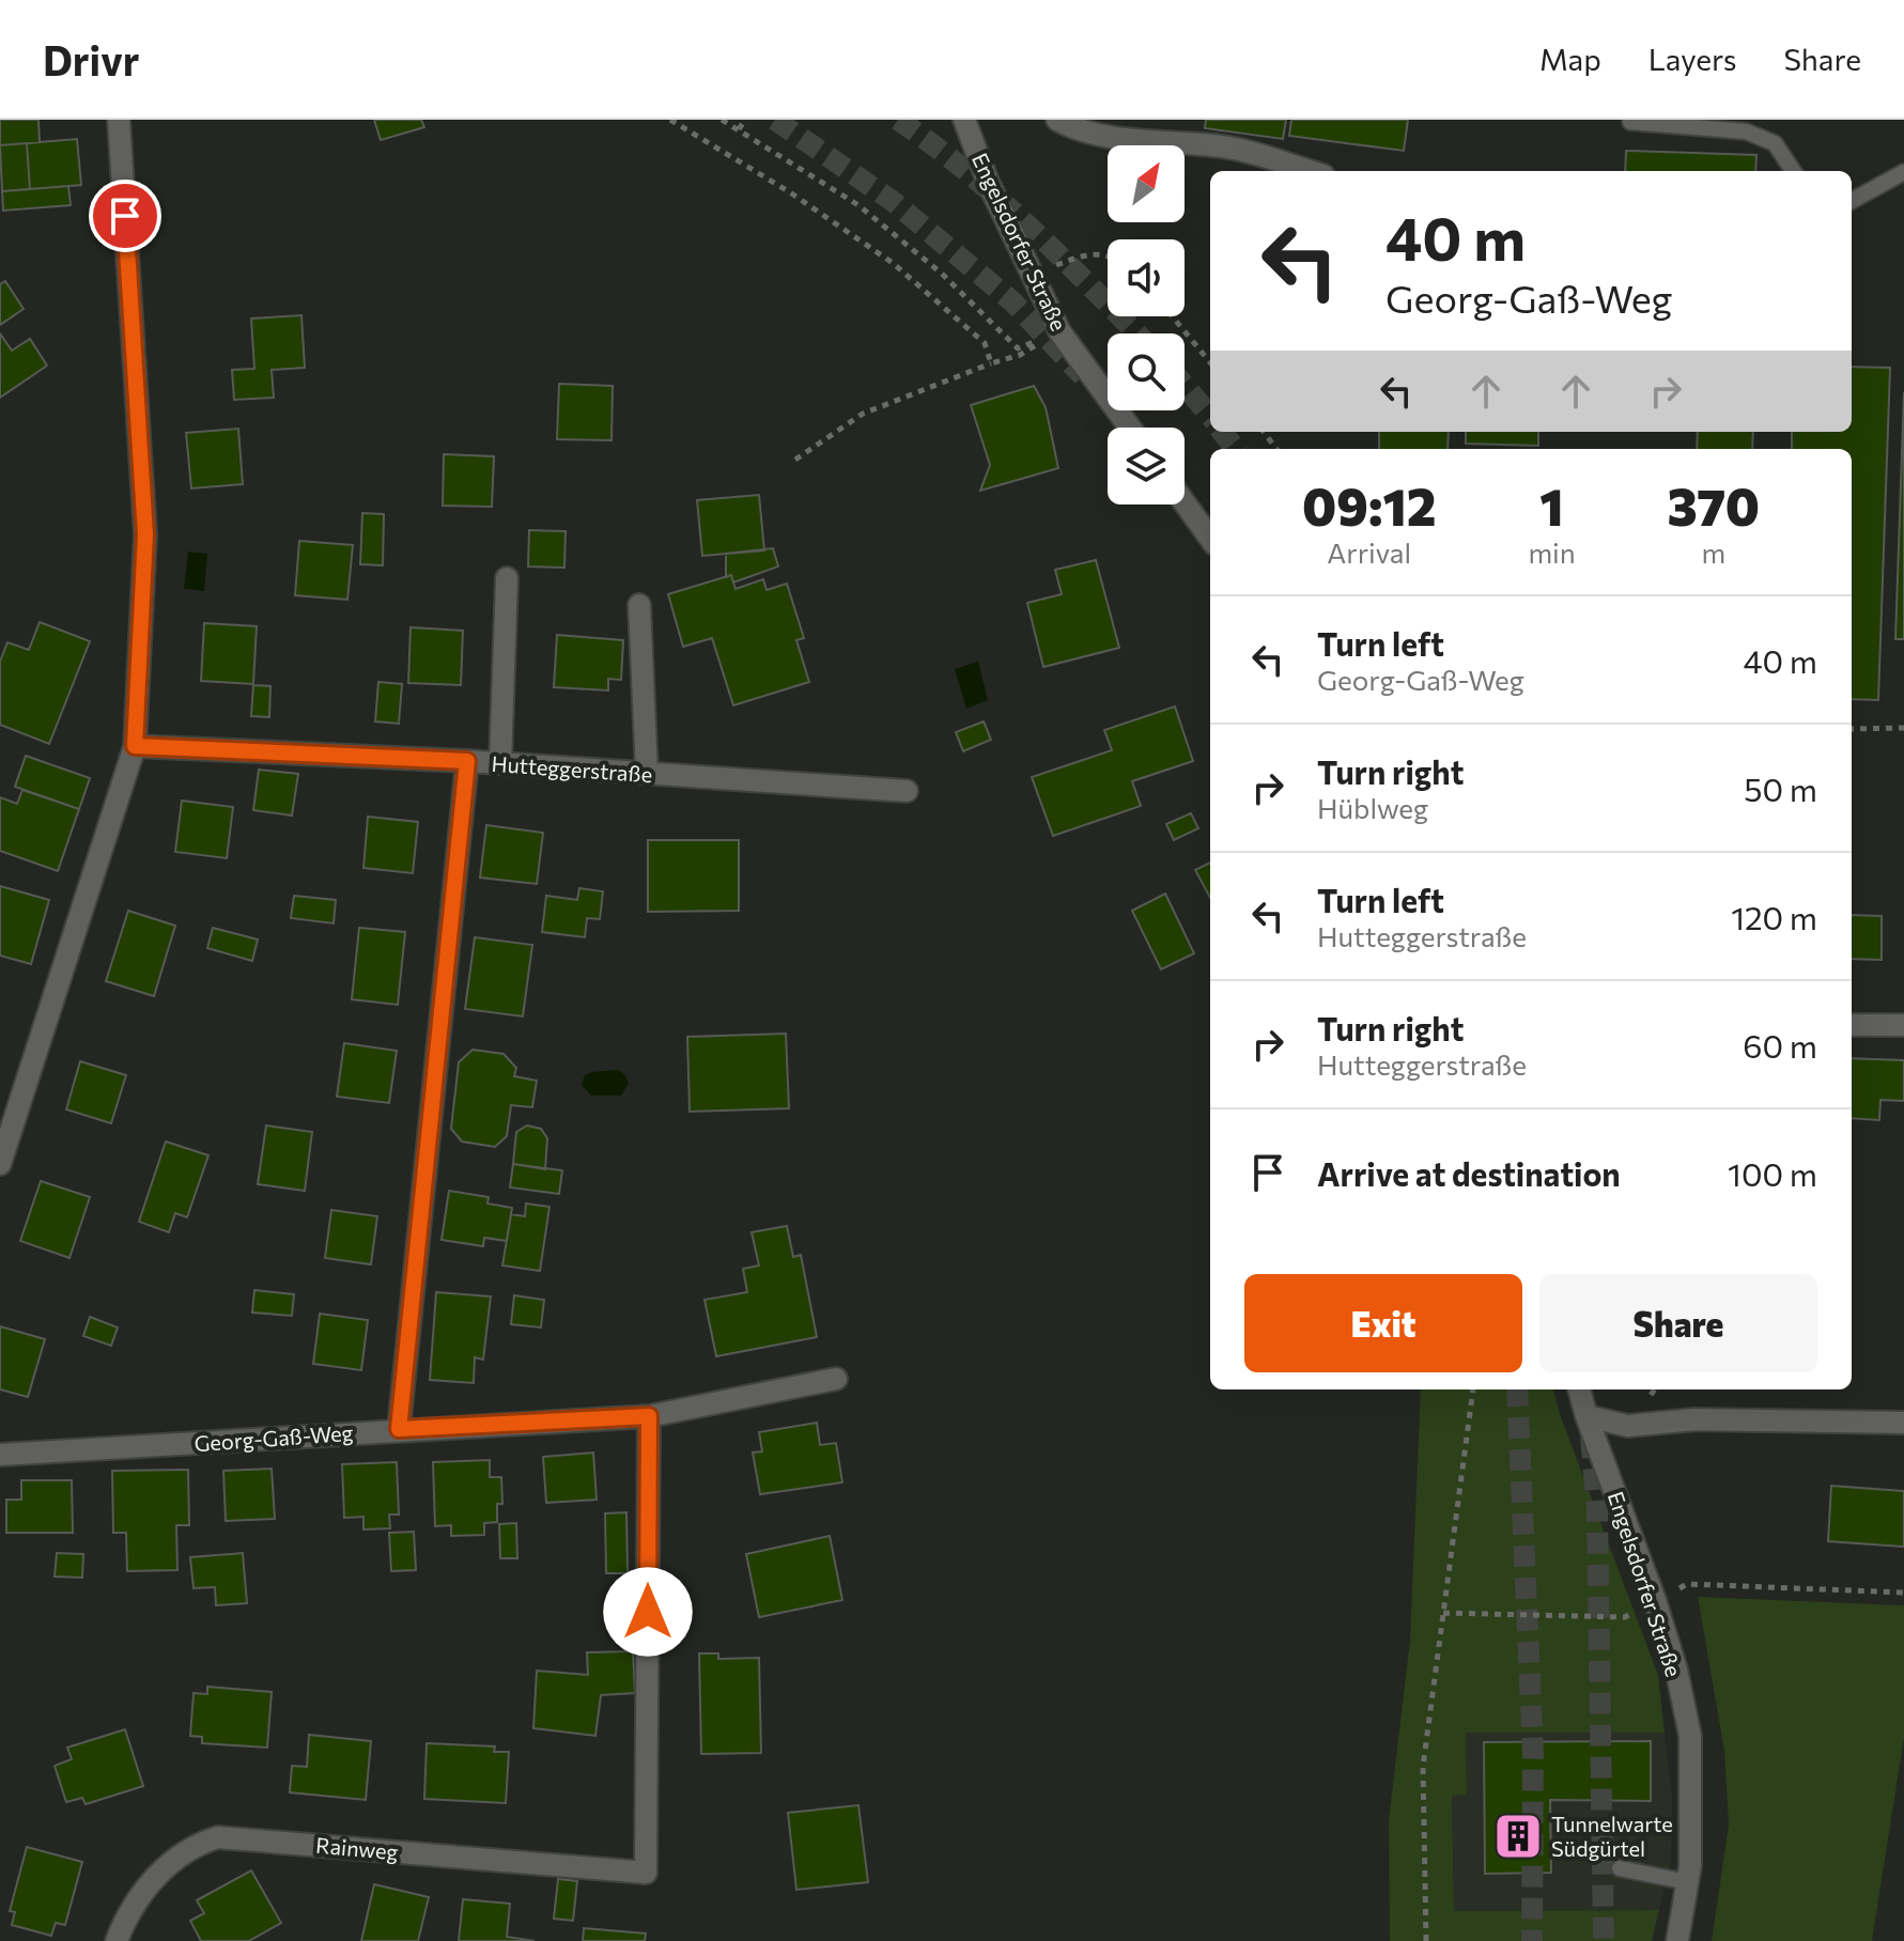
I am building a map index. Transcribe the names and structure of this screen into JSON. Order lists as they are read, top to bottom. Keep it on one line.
{"streets":{"street":["Engelsdorfer Straße","Hutteggerstraße","Georg-Gaß-Weg","Rainweg"]},"crossings":[["Georg-Gaß-Weg","Rainweg"]],"places":{"building":["Tunnelwarte Südgürtel"]},"north":"top right","page":{"header":"Drivr","nav":["Map","Layers","Share"],"turn":["40 m","Georg-Gaß-Weg"],"eta":["09:12","Arrival","1","min","370","m"],"list":[{"name":"Turn left","note":"Georg-Gaß-Weg","value":"40 m"},{"name":"Turn right","note":"Hüblweg","value":"50 m"},{"name":"Turn left","note":"Hutteggerstraße","value":"120 m"},{"name":"Turn right","note":"Hutteggerstraße","value":"60 m"},{"name":"Arrive at destination","value":"100 m"}],"buttons":["Exit","Share"]}}
